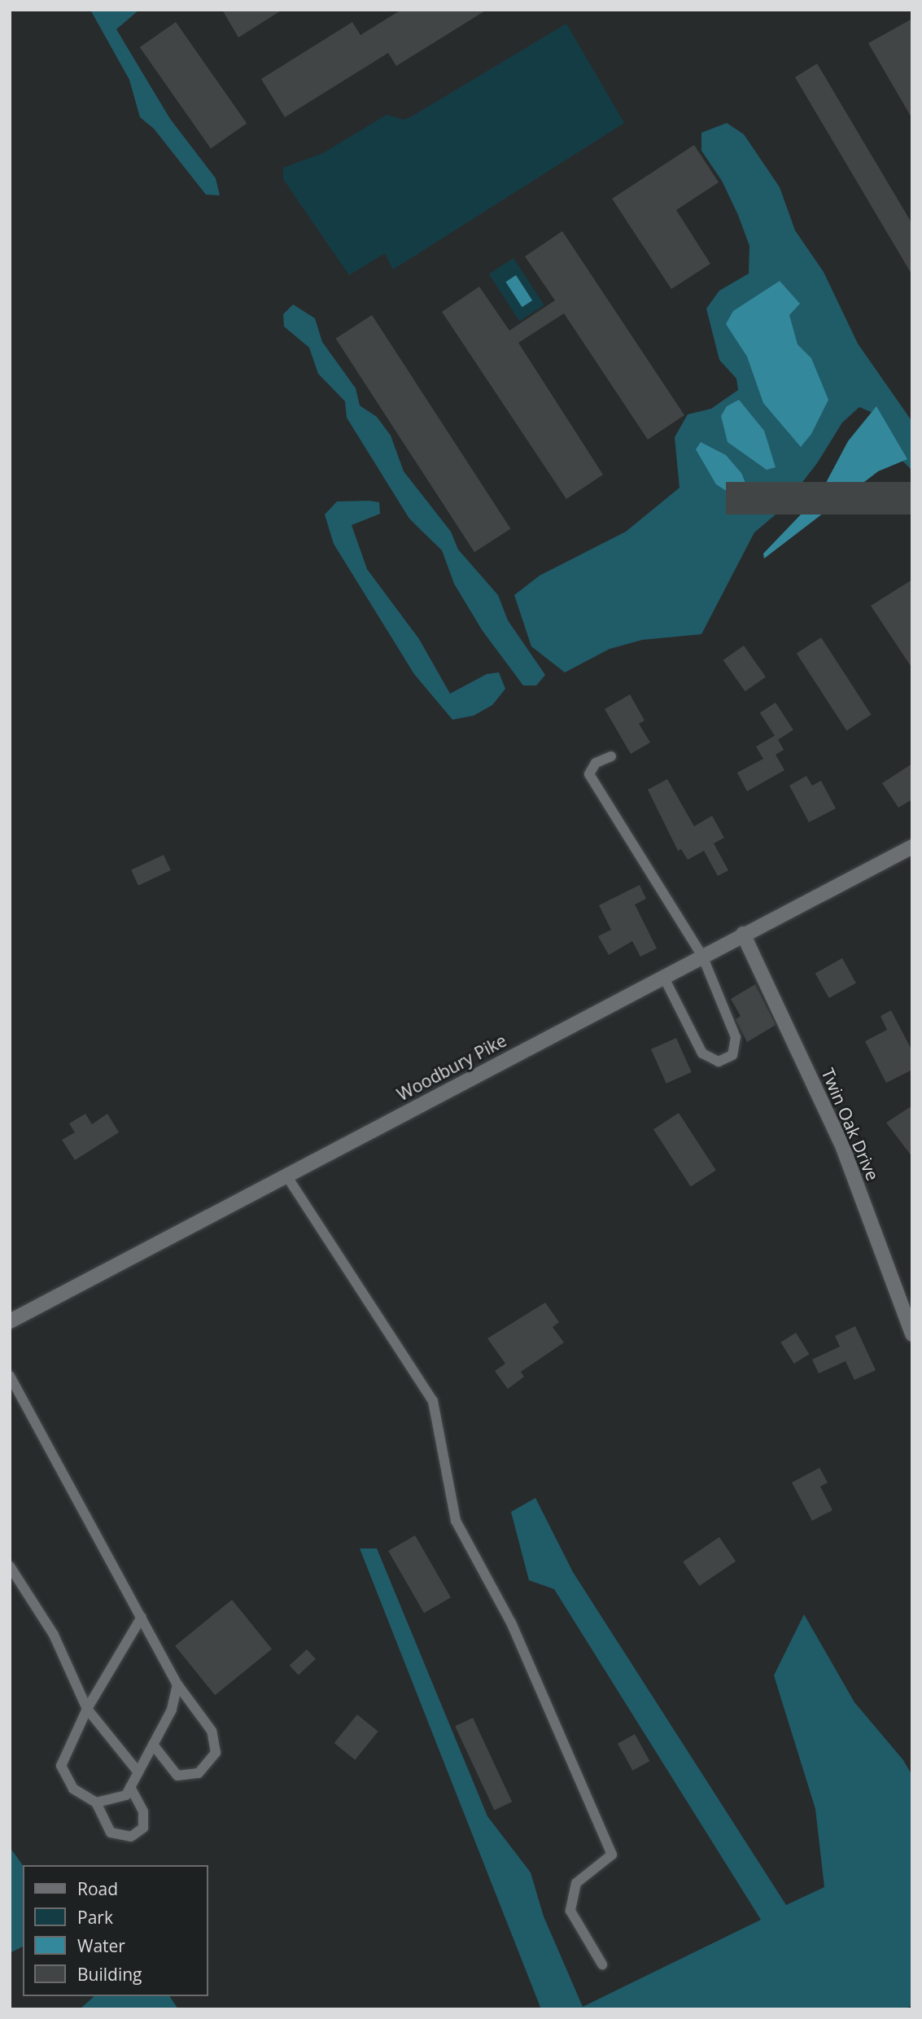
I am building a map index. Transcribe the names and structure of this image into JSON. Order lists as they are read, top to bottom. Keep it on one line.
{"streets":{"street":["Woodbury Pike","Twin Oak Drive"]},"crossings":[["Woodbury Pike","Twin Oak Drive"]],"legend":["Road","Park","Water","Building"]}
